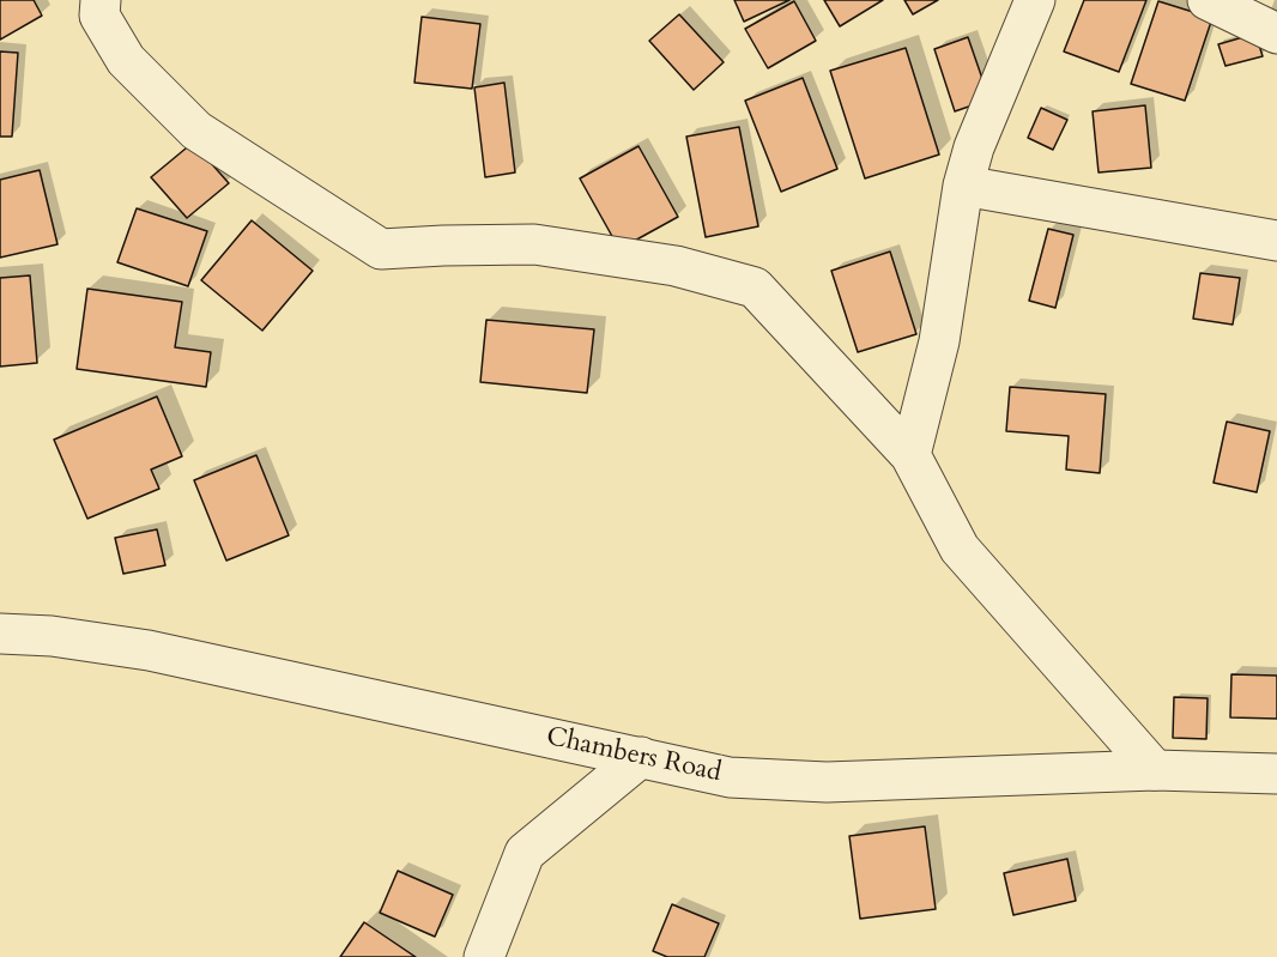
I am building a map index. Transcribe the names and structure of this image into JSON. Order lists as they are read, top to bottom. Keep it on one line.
{"streets":{"street":["Chambers Road"]}}
